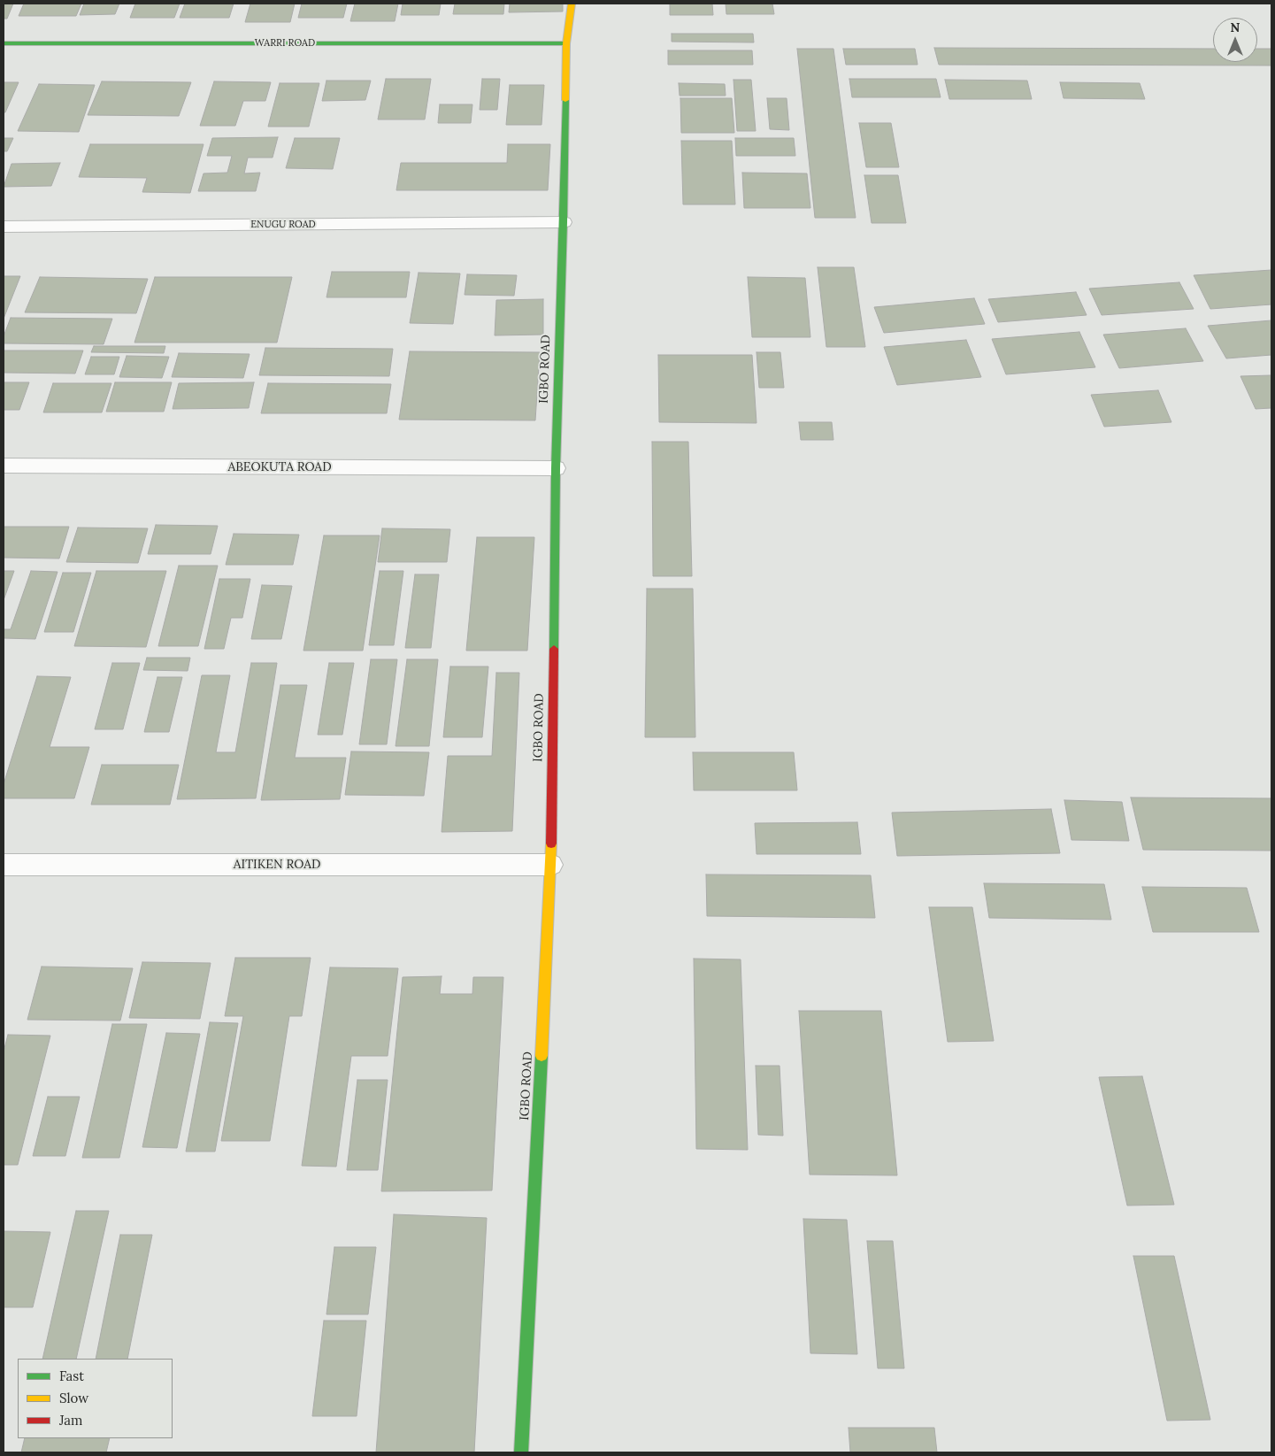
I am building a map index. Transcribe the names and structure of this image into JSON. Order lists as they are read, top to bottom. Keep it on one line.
{"streets":{"street":["WARRI ROAD","IGBO ROAD"],"lane":["ENUGU ROAD","ABEOKUTA ROAD","AITIKEN ROAD"]},"crossings":[["WARRI ROAD","IGBO ROAD"],["ENUGU ROAD","IGBO ROAD"],["IGBO ROAD","ABEOKUTA ROAD"],["IGBO ROAD","AITIKEN ROAD"]],"legend":["Fast","Slow","Jam"],"north":"top"}
